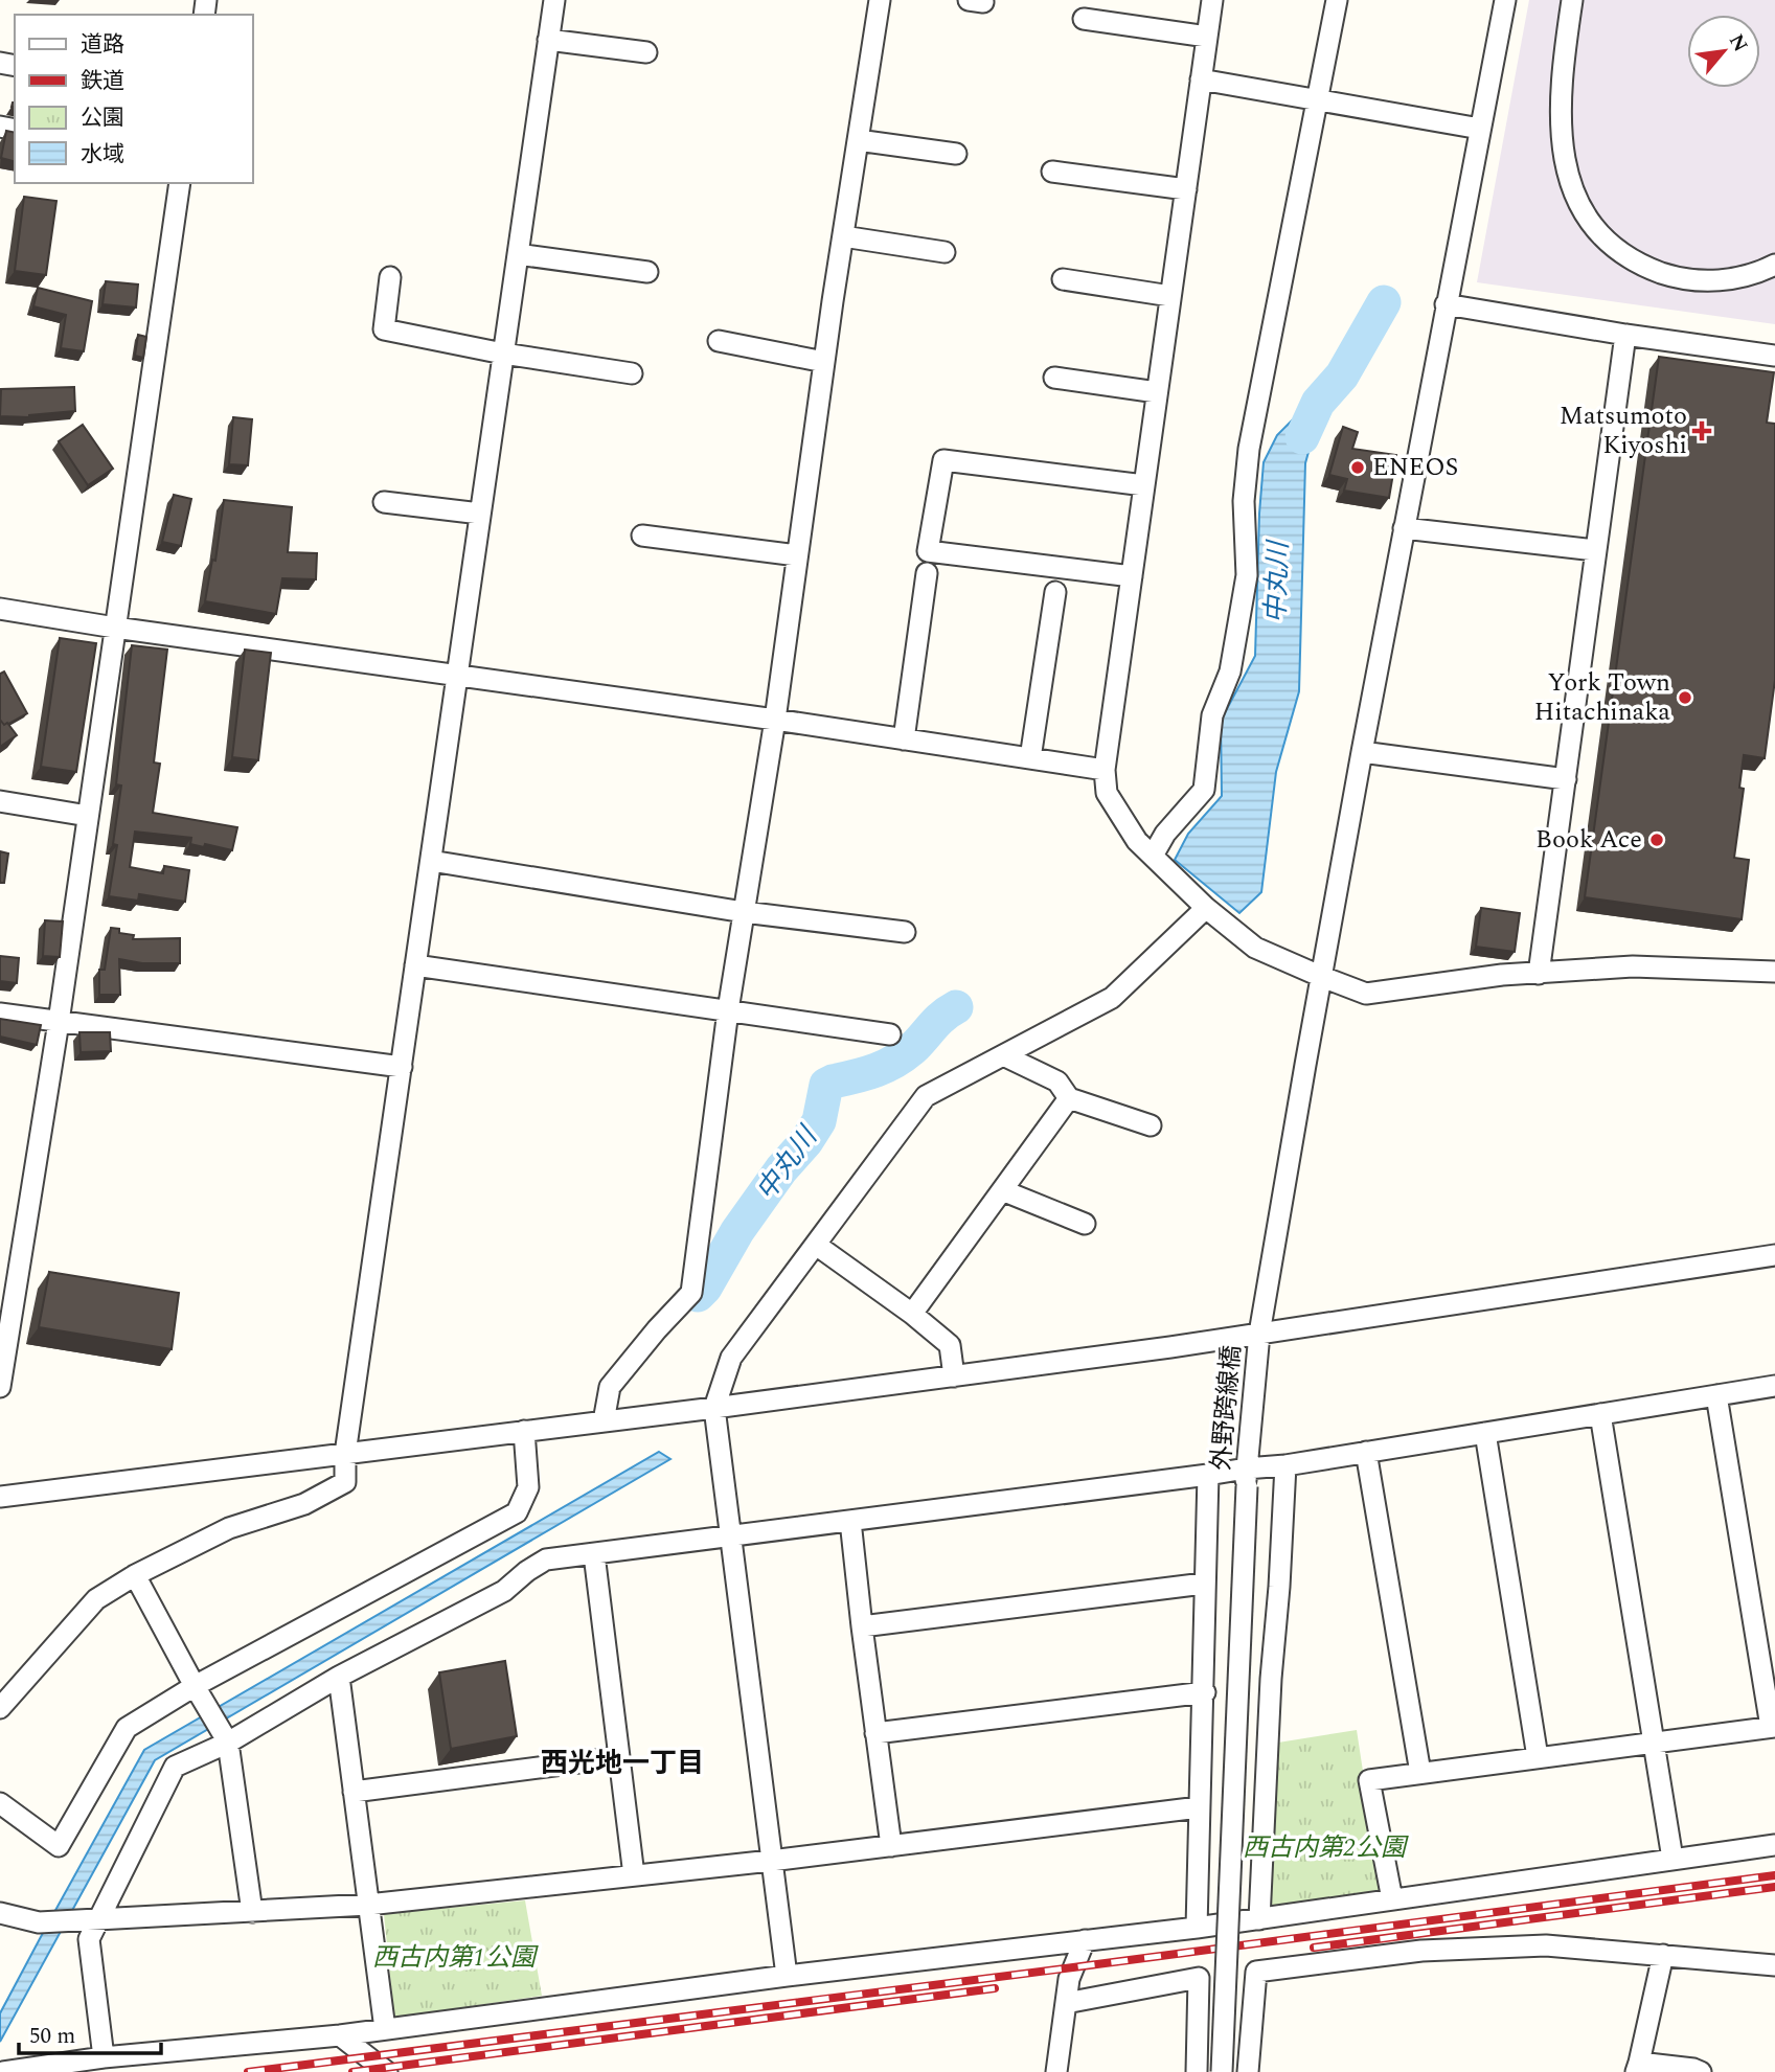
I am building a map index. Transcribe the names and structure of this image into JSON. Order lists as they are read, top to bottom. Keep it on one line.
{"streets":{"street":["外野跨線橋"]},"districts":["西光地一丁目"],"water":["中丸川"],"parks":["西古内第2公園","西古内第1公園"],"places":{"health":["Matsumoto Kiyoshi"],"other":["ENEOS","York Town Hitachinaka","Book Ace"]},"legend":["道路","鉄道","公園","水域"],"scale_bar":"50 m","north":"top right"}
